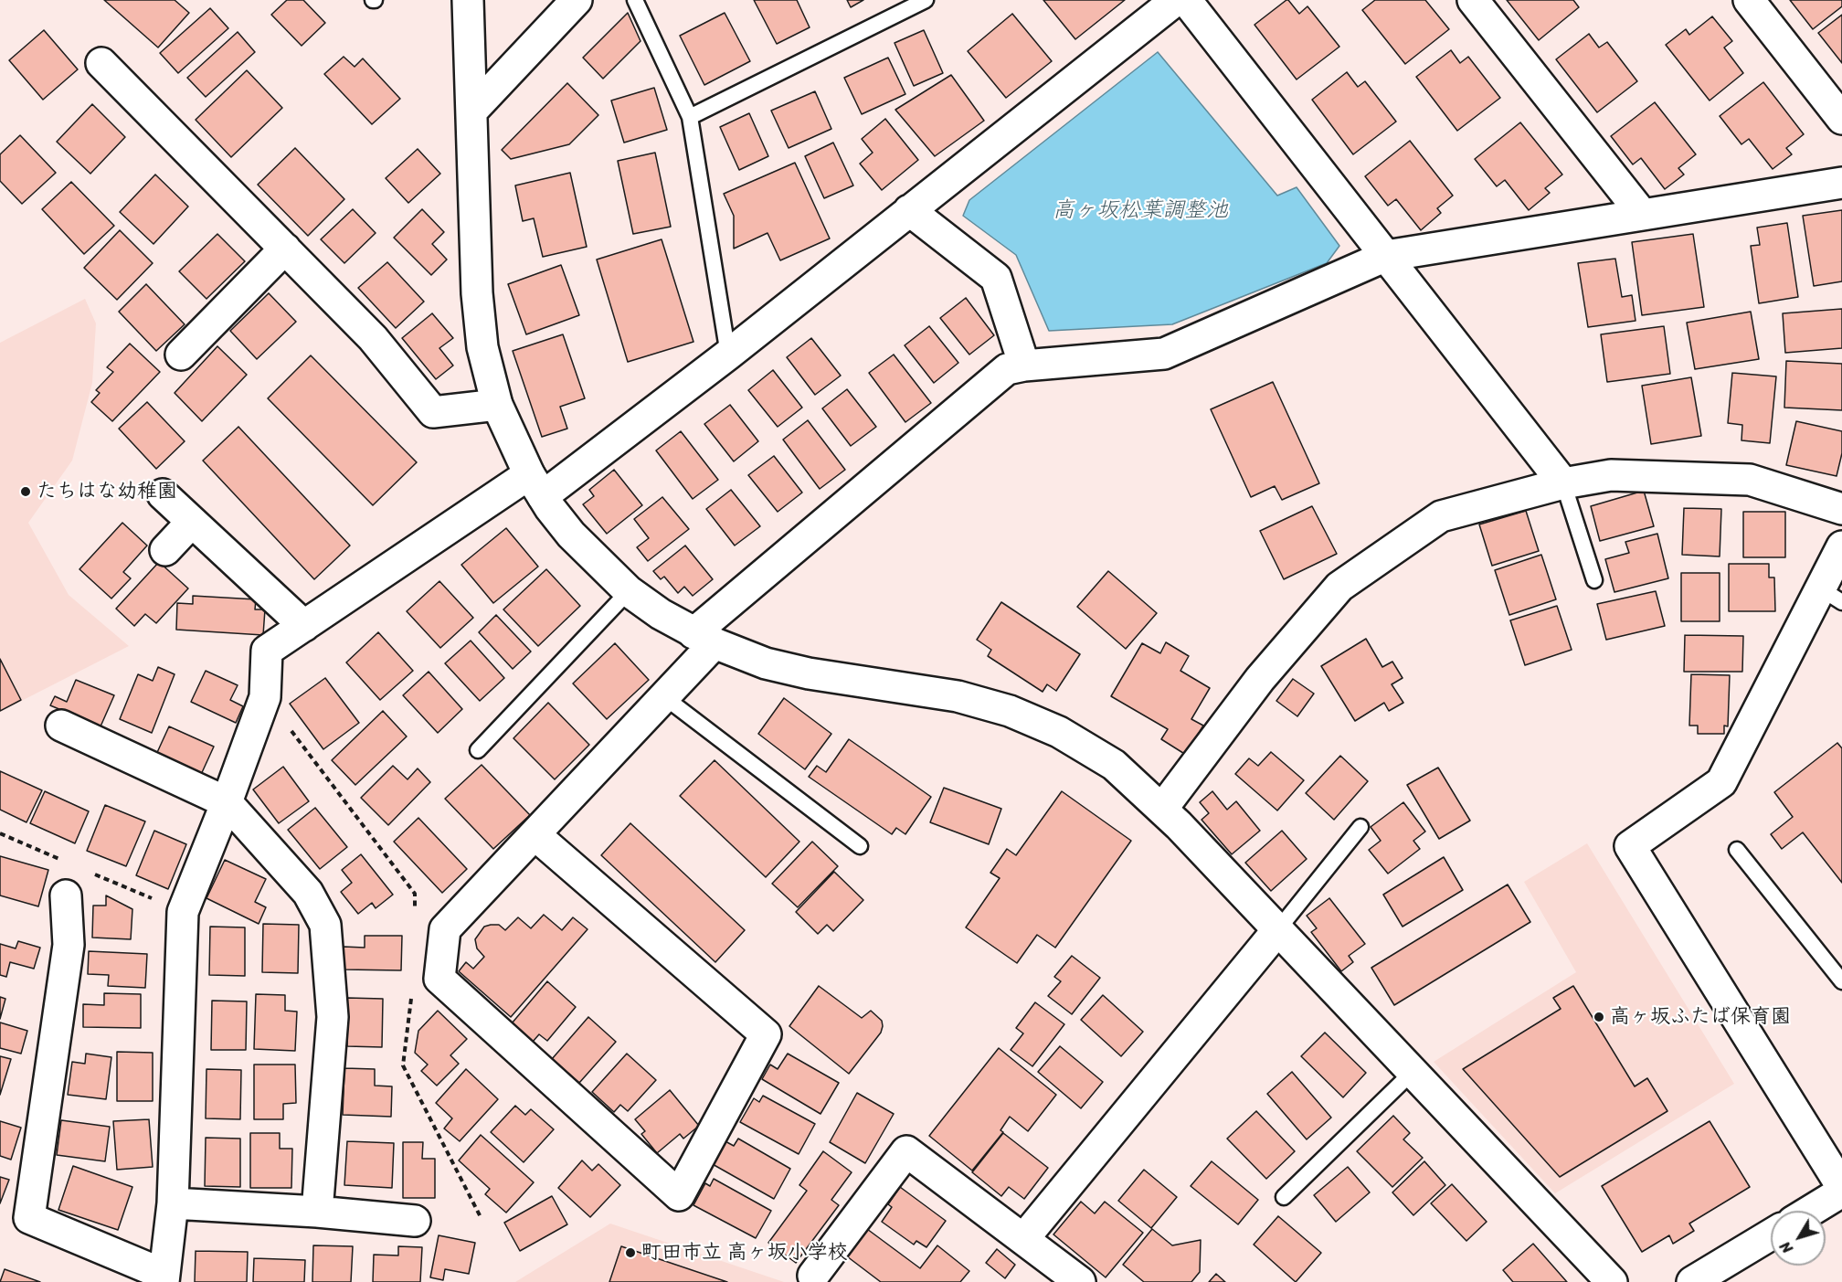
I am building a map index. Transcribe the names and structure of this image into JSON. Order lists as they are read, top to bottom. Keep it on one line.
{"water":["高ヶ坂松葉調整池"],"places":["たちはな幼稚園","高ヶ坂ふたば保育園","町田市立 高ヶ坂小学校"],"north":"bottom left"}
